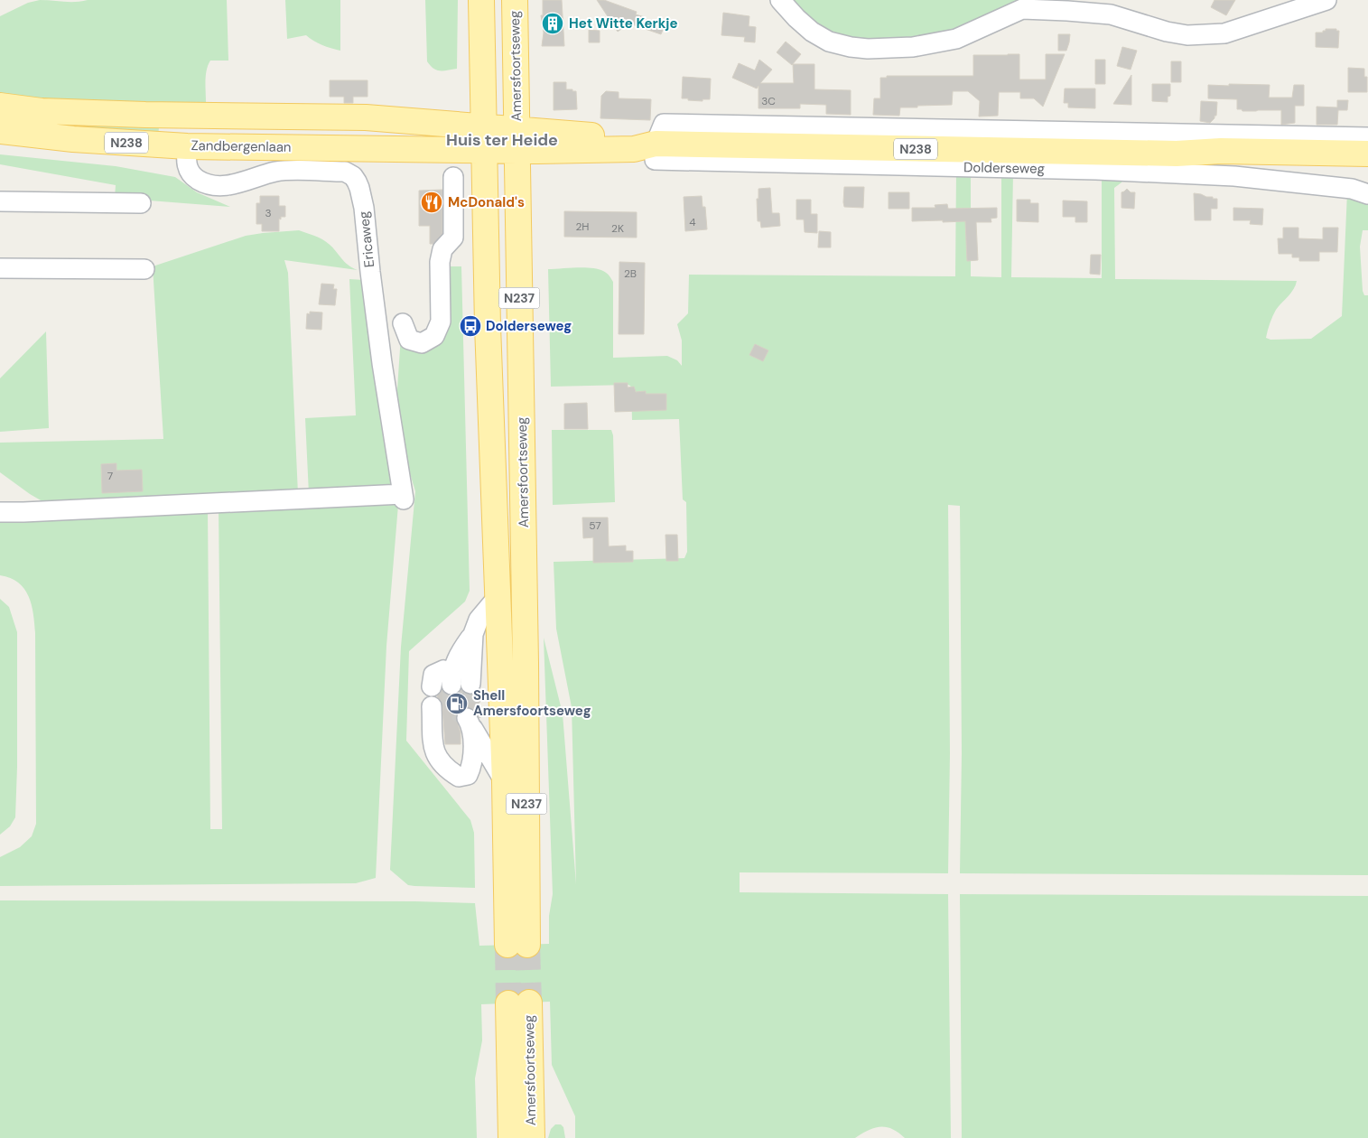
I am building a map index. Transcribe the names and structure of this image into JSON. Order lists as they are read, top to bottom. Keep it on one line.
{"streets":{"main road":["Amersfoortseweg","N238","Zandbergenlaan","Dolderseweg","N237"],"street":["Ericaweg"]},"crossings":[["Amersfoortseweg","N238"],["Amersfoortseweg","Zandbergenlaan"],["Amersfoortseweg","Dolderseweg"],["N238","Zandbergenlaan"],["N238","Dolderseweg"],["Zandbergenlaan","Ericaweg"]],"districts":["Huis ter Heide"],"places":{"building":["Het Witte Kerkje"],"restaurant":["McDonald's"],"bus stop":["Dolderseweg"],"fuel station":["Shell Amersfoortseweg"]},"house_numbers":["3C","3","4","2H","2K","2B","7","57"]}
